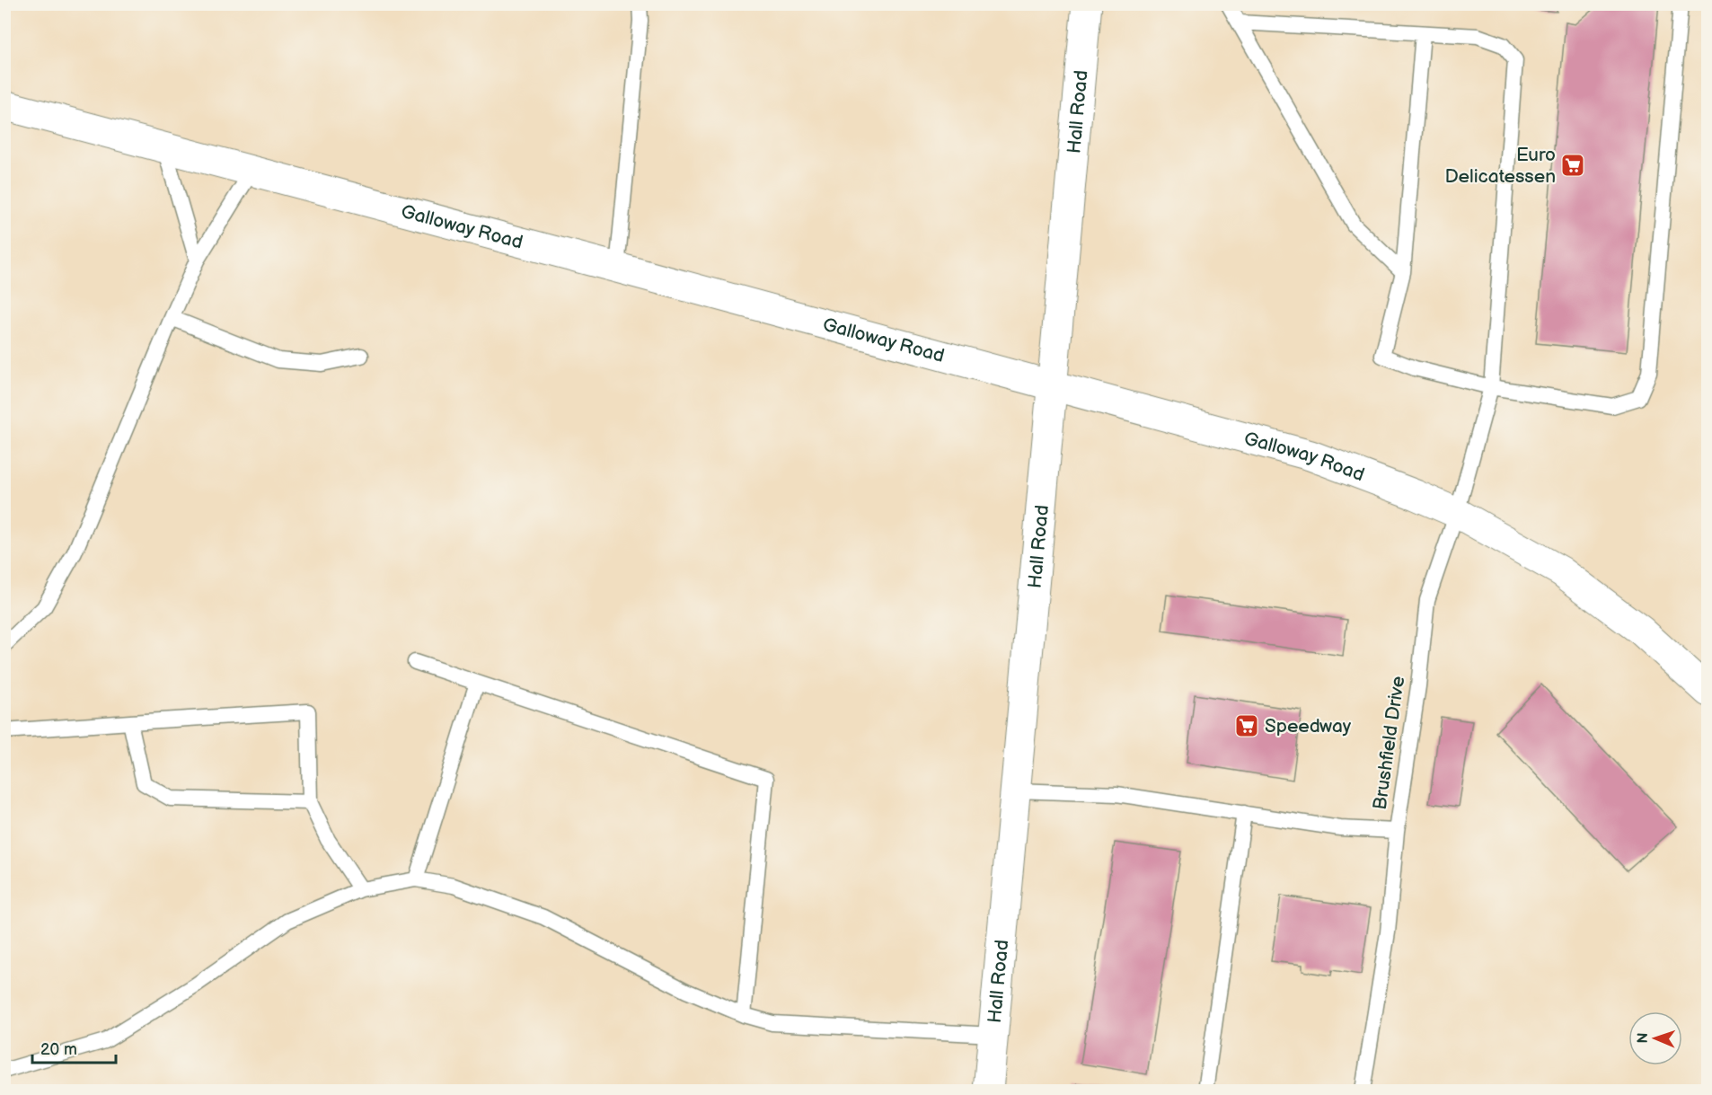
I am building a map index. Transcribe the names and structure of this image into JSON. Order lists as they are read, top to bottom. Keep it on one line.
{"streets":{"street":["Hall Road","Galloway Road"],"lane":["Brushfield Drive"]},"crossings":[["Hall Road","Galloway Road"],["Hall Road","Brushfield Drive"],["Galloway Road","Brushfield Drive"]],"places":{"supermarket":["Euro Delicatessen","Speedway"]},"scale_bar":"20 m","north":"left"}
